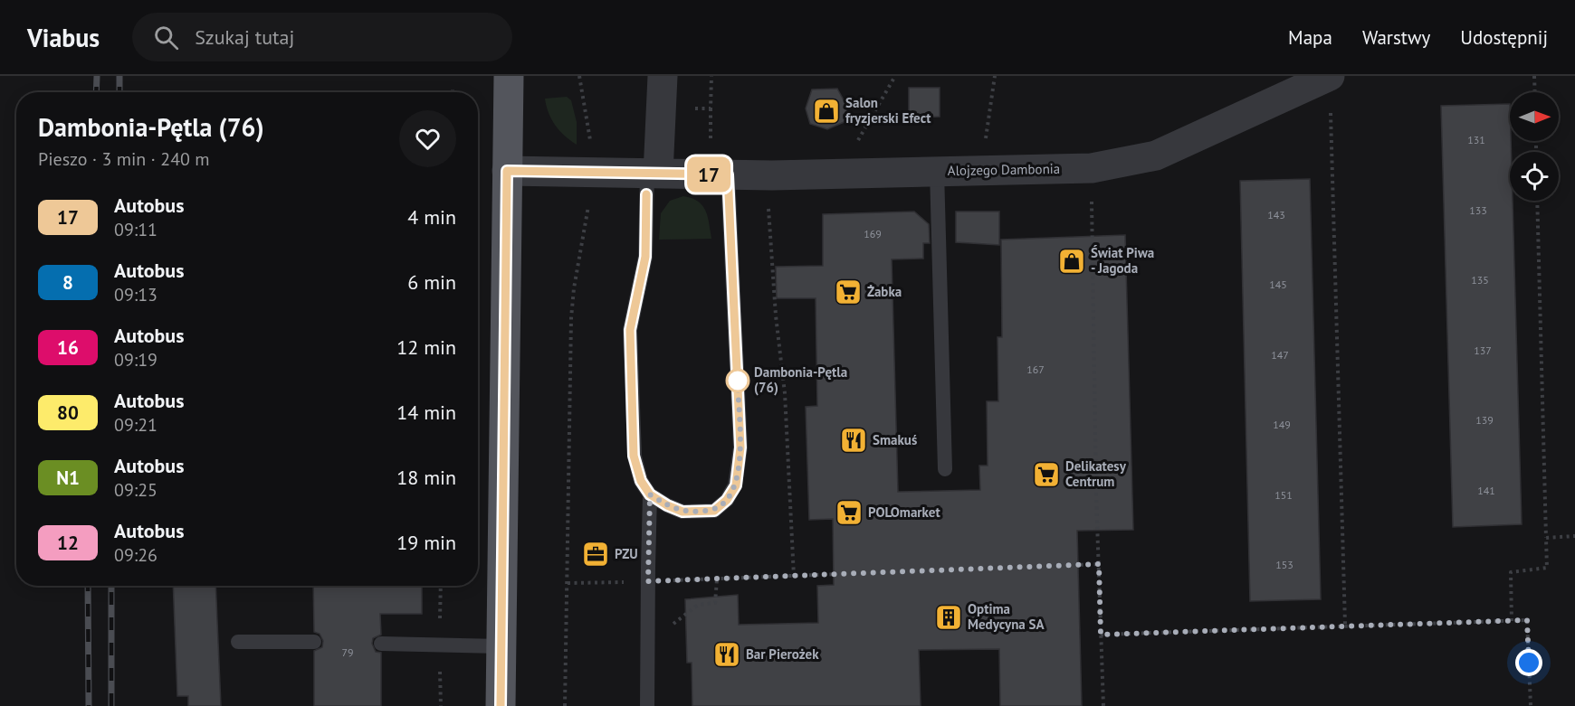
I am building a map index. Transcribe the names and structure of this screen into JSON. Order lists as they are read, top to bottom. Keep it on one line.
{"streets":{"street":["Alojzego Dambonia"]},"places":{"shop":["Salon fryzjerski Efect","Świat Piwa - Jagoda"],"supermarket":["Żabka","Delikatesy Centrum","POLOmarket"],"other":["Dambonia-Pętla (76)"],"restaurant":["Smakuś","Bar Pierożek"],"office":["PZU"],"building":["Optima Medycyna SA"]},"lines":["bus line 17"],"house_numbers":["131","133","143","169","135","145","137","147","167","139","149","141","151","153","79"],"north":"right","page":{"header":"Viabus","search":"Szukaj tutaj","nav":["Mapa","Warstwy","Udostępnij"],"on_map":"17","heading":["Dambonia-Pętla (76)","Pieszo · 3 min · 240 m"],"list":[{"mark":"17","name":"Autobus","note":"09:11","value":"4 min"},{"mark":"8","name":"Autobus","note":"09:13","value":"6 min"},{"mark":"16","name":"Autobus","note":"09:19","value":"12 min"},{"mark":"80","name":"Autobus","note":"09:21","value":"14 min"},{"mark":"N1","name":"Autobus","note":"09:25","value":"18 min"},{"mark":"12","name":"Autobus","note":"09:26","value":"19 min"}]}}
